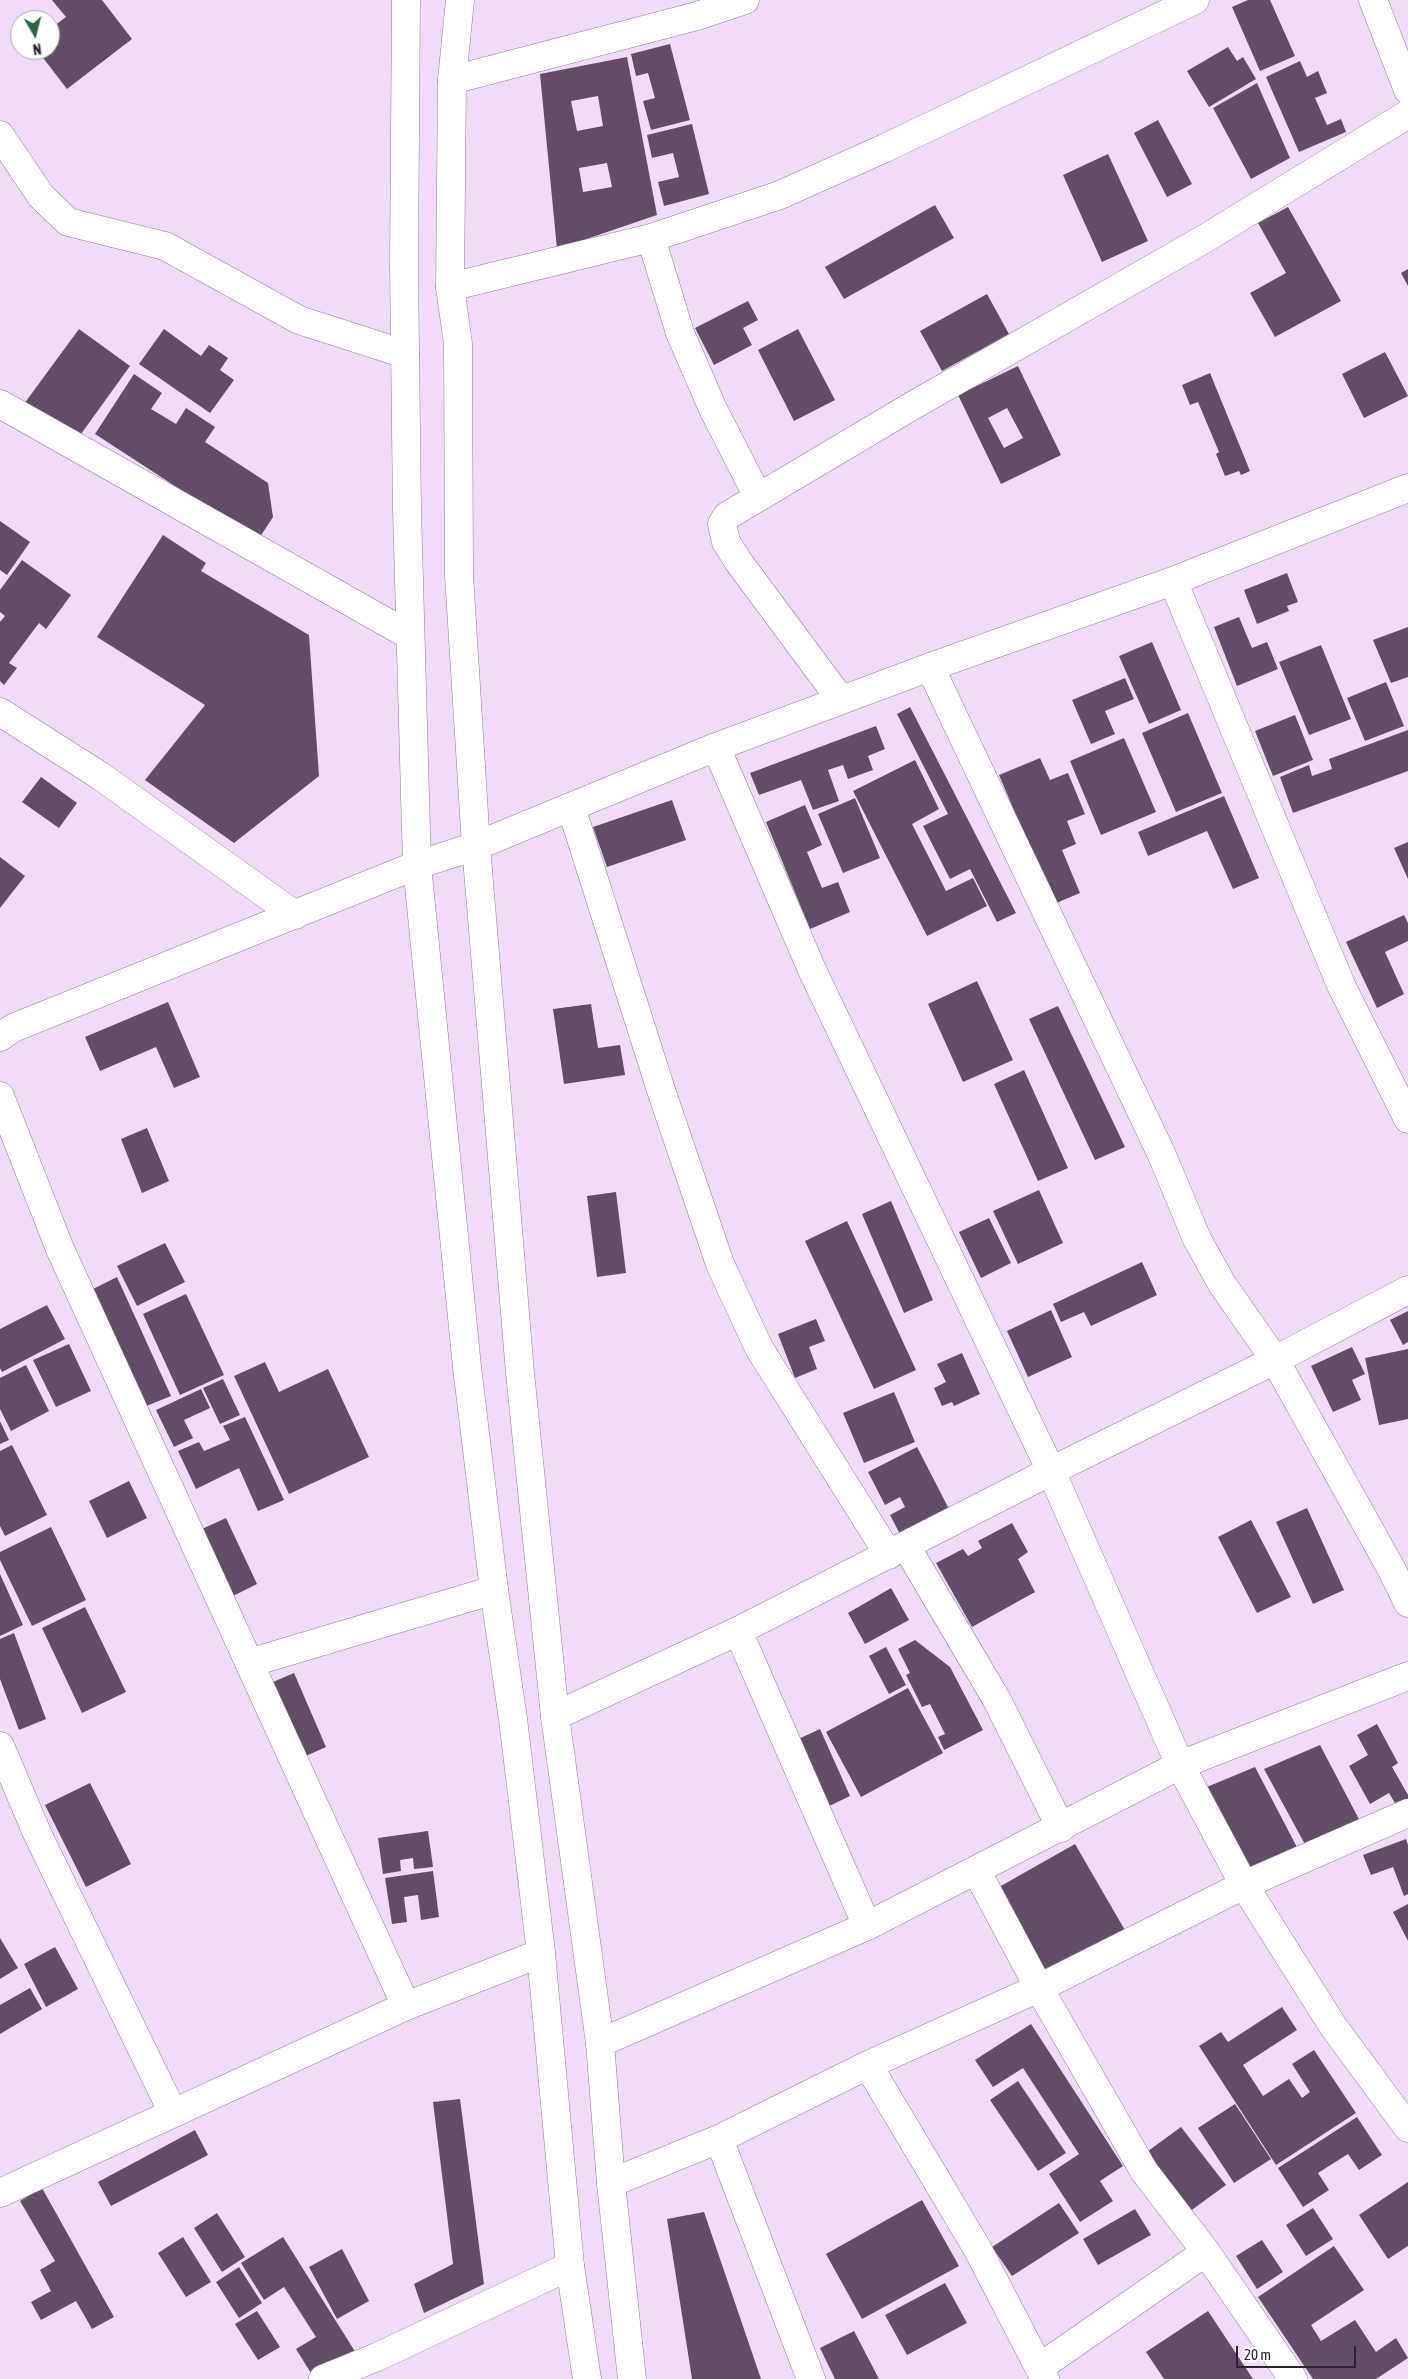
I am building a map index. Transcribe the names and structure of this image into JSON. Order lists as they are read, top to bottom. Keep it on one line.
{"scale_bar":"20 m","north":"bottom"}
